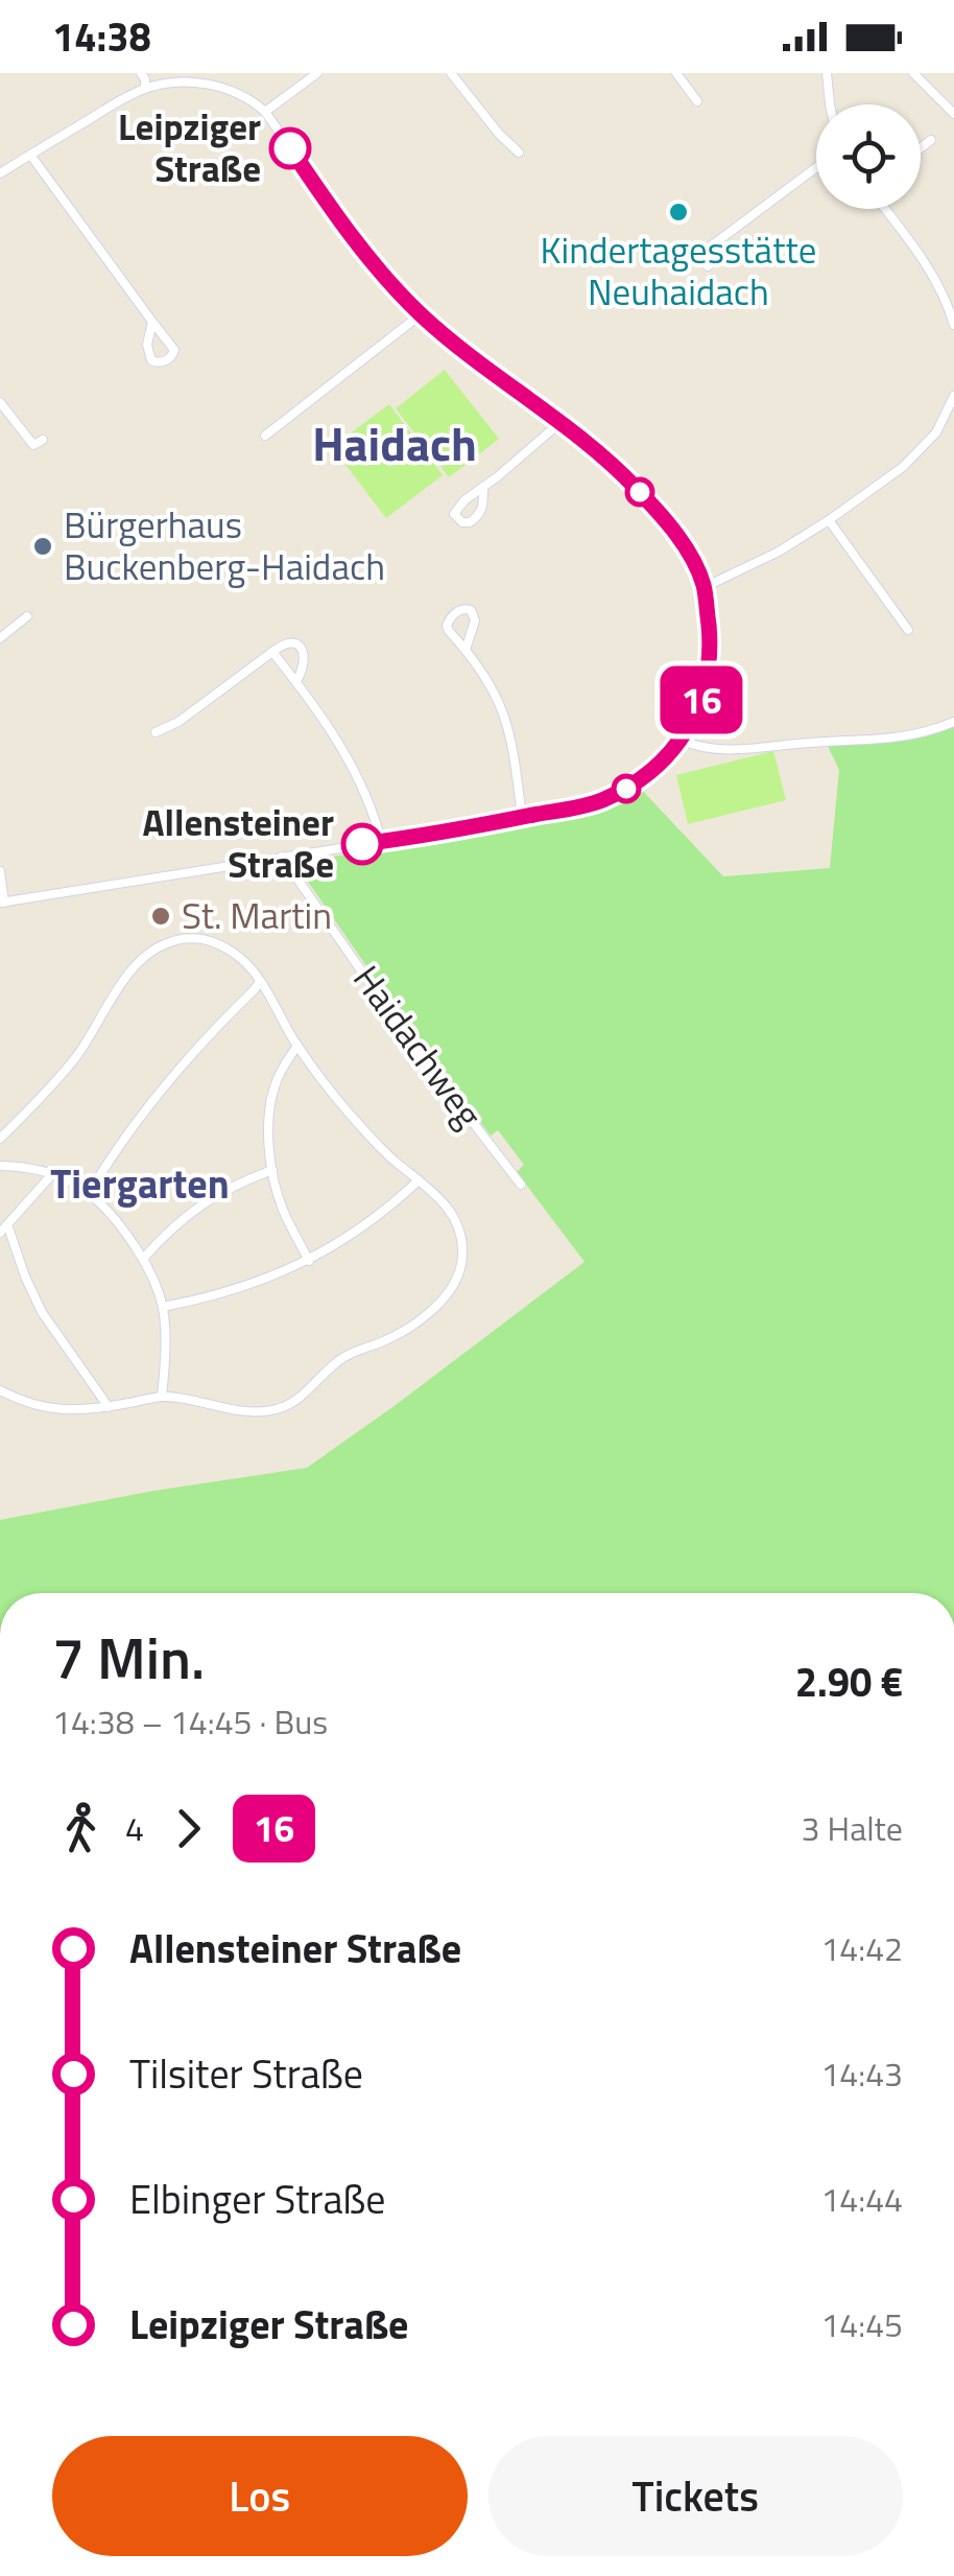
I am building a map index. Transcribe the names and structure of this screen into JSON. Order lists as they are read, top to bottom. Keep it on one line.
{"streets":{"street":["Haidachweg"]},"districts":["Haidach","Tiergarten"],"places":["Leipziger Straße","Kindertagesstätte Neuhaidach","Bürgerhaus Buckenberg-Haidach","Allensteiner Straße","St. Martin"],"lines":["bus line 16"],"page":{"status":"14:38","on_map":"16","heading":["7 Min.","14:38 – 14:45 · Bus","2.90 €"],"legs":["4","16","3 Halte"],"list":[{"name":"Allensteiner Straße","value":"14:42"},{"name":"Tilsiter Straße","value":"14:43"},{"name":"Elbinger Straße","value":"14:44"},{"name":"Leipziger Straße","value":"14:45"}],"buttons":["Los","Tickets"]}}
